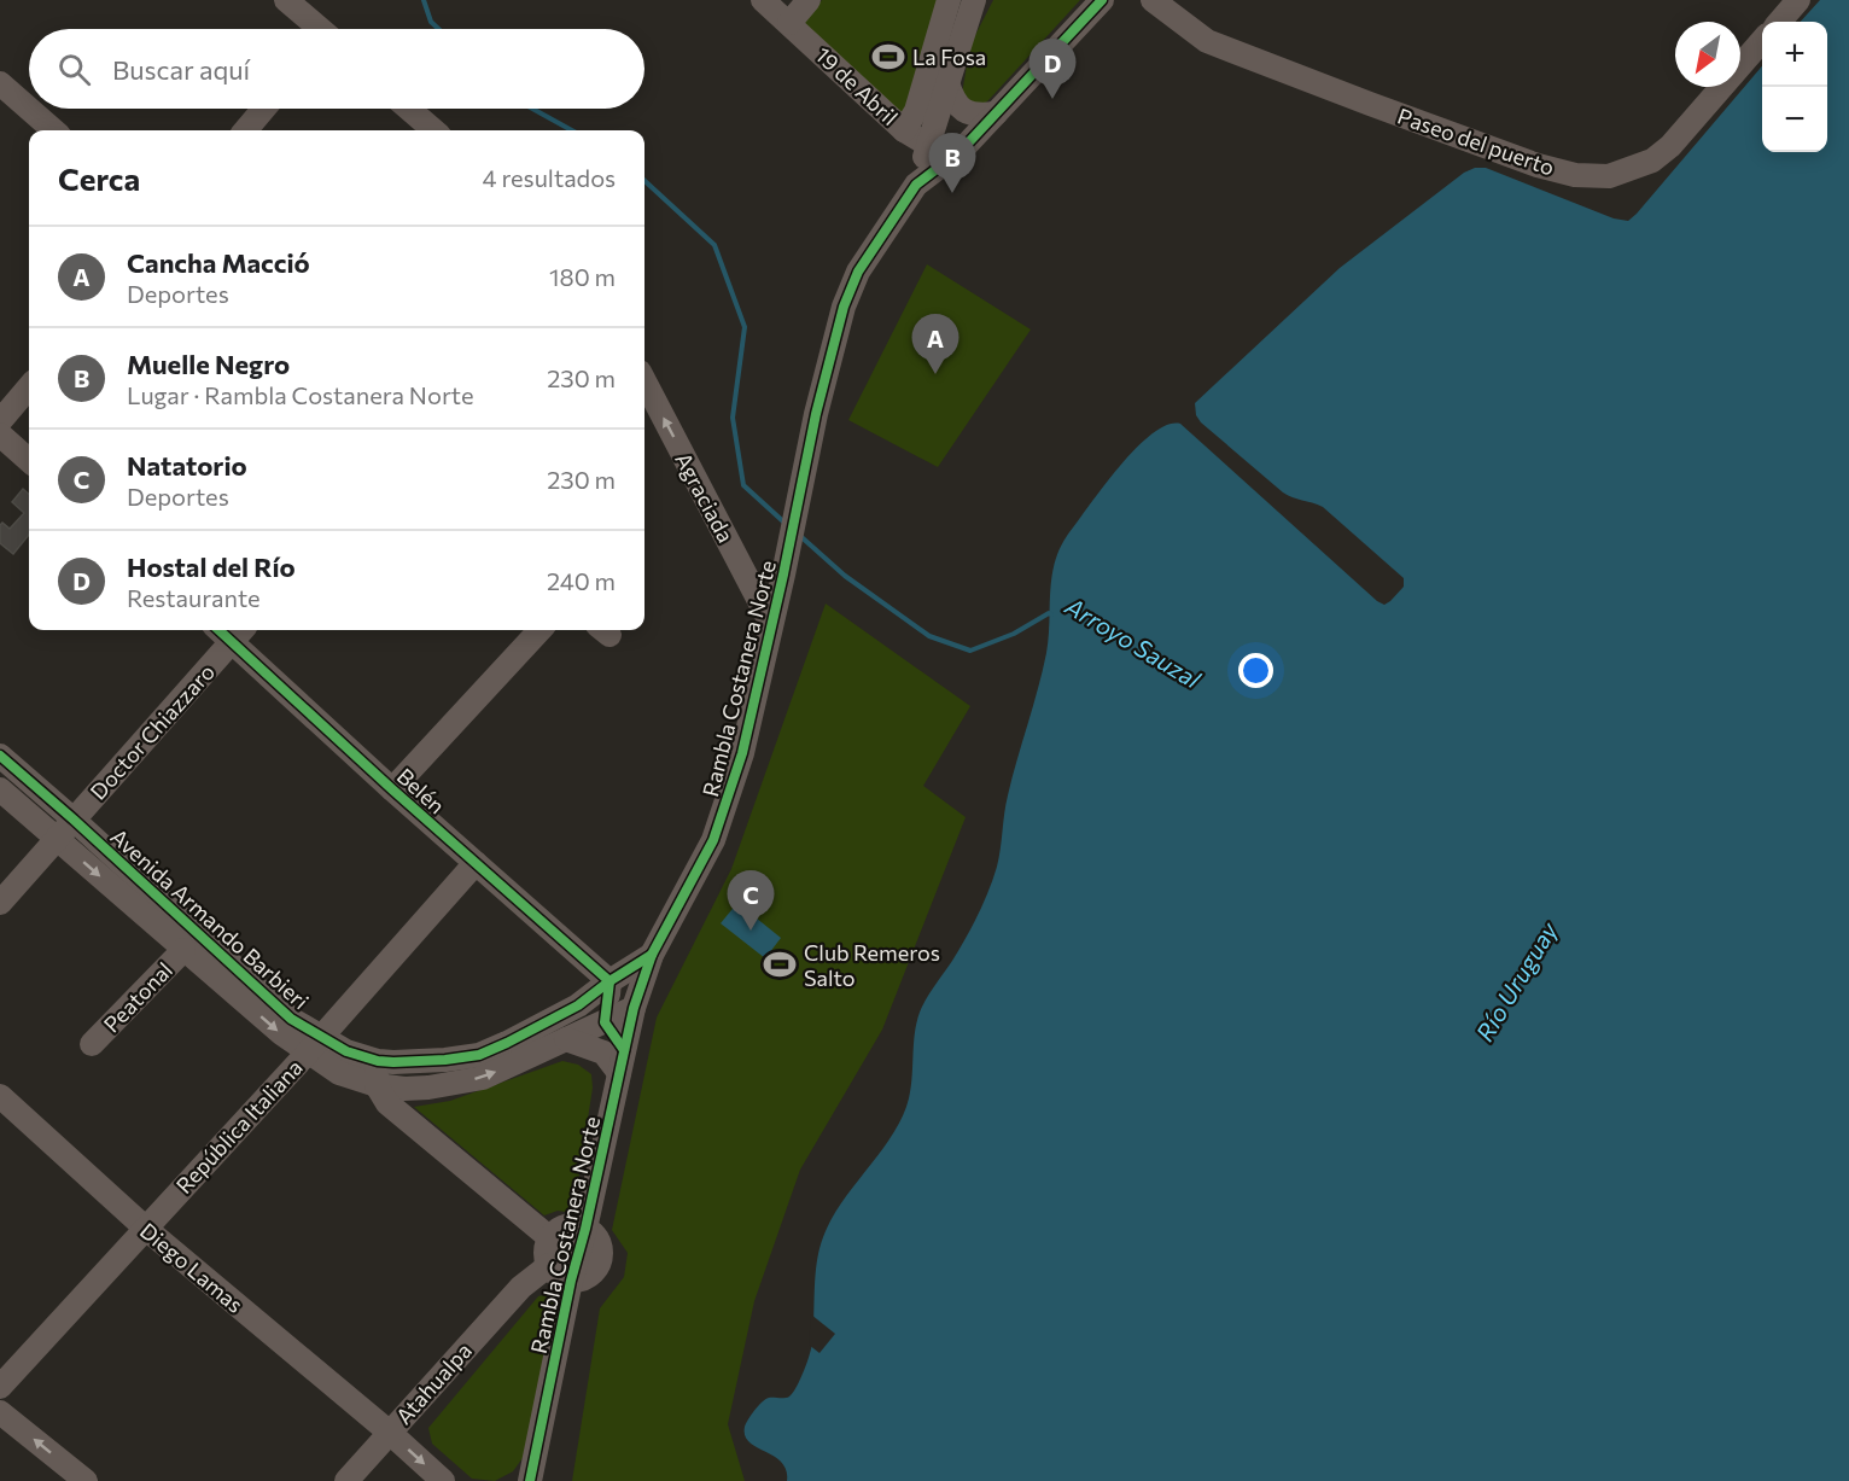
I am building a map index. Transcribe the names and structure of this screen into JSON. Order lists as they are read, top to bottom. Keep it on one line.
{"streets":{"street":["19 de Abril","Paseo del puerto","Agraciada","Rambla Costanera Norte","Doctor Chiazzaro","Belén","Avenida Armando Barbieri","Peatonal","República Italiana","Diego Lamas","Atahualpa"]},"crossings":[["19 de Abril","Rambla Costanera Norte"],["Agraciada","Rambla Costanera Norte"],["Rambla Costanera Norte","Avenida Armando Barbieri"],["Rambla Costanera Norte","Atahualpa"],["Doctor Chiazzaro","Belén"],["Doctor Chiazzaro","Avenida Armando Barbieri"],["Belén","Avenida Armando Barbieri"],["Belén","República Italiana"],["Avenida Armando Barbieri","Peatonal"],["Avenida Armando Barbieri","República Italiana"],["República Italiana","Diego Lamas"],["Diego Lamas","Atahualpa"]],"one_way":["Agraciada"],"water":["Arroyo Sauzal","Río Uruguay"],"places":{"sports":["La Fosa","Club Remeros Salto"]},"north":"bottom left","page":{"map_buttons":["+","−"],"search":"Buscar aquí","pins":["D","B","A","C"],"heading":["Cerca","4 resultados"],"list":[{"mark":"A","name":"Cancha Macció","note":"Deportes","value":"180 m"},{"mark":"B","name":"Muelle Negro","note":"Lugar · Rambla Costanera Norte","value":"230 m"},{"mark":"C","name":"Natatorio","note":"Deportes","value":"230 m"},{"mark":"D","name":"Hostal del Río","note":"Restaurante","value":"240 m"}]}}
